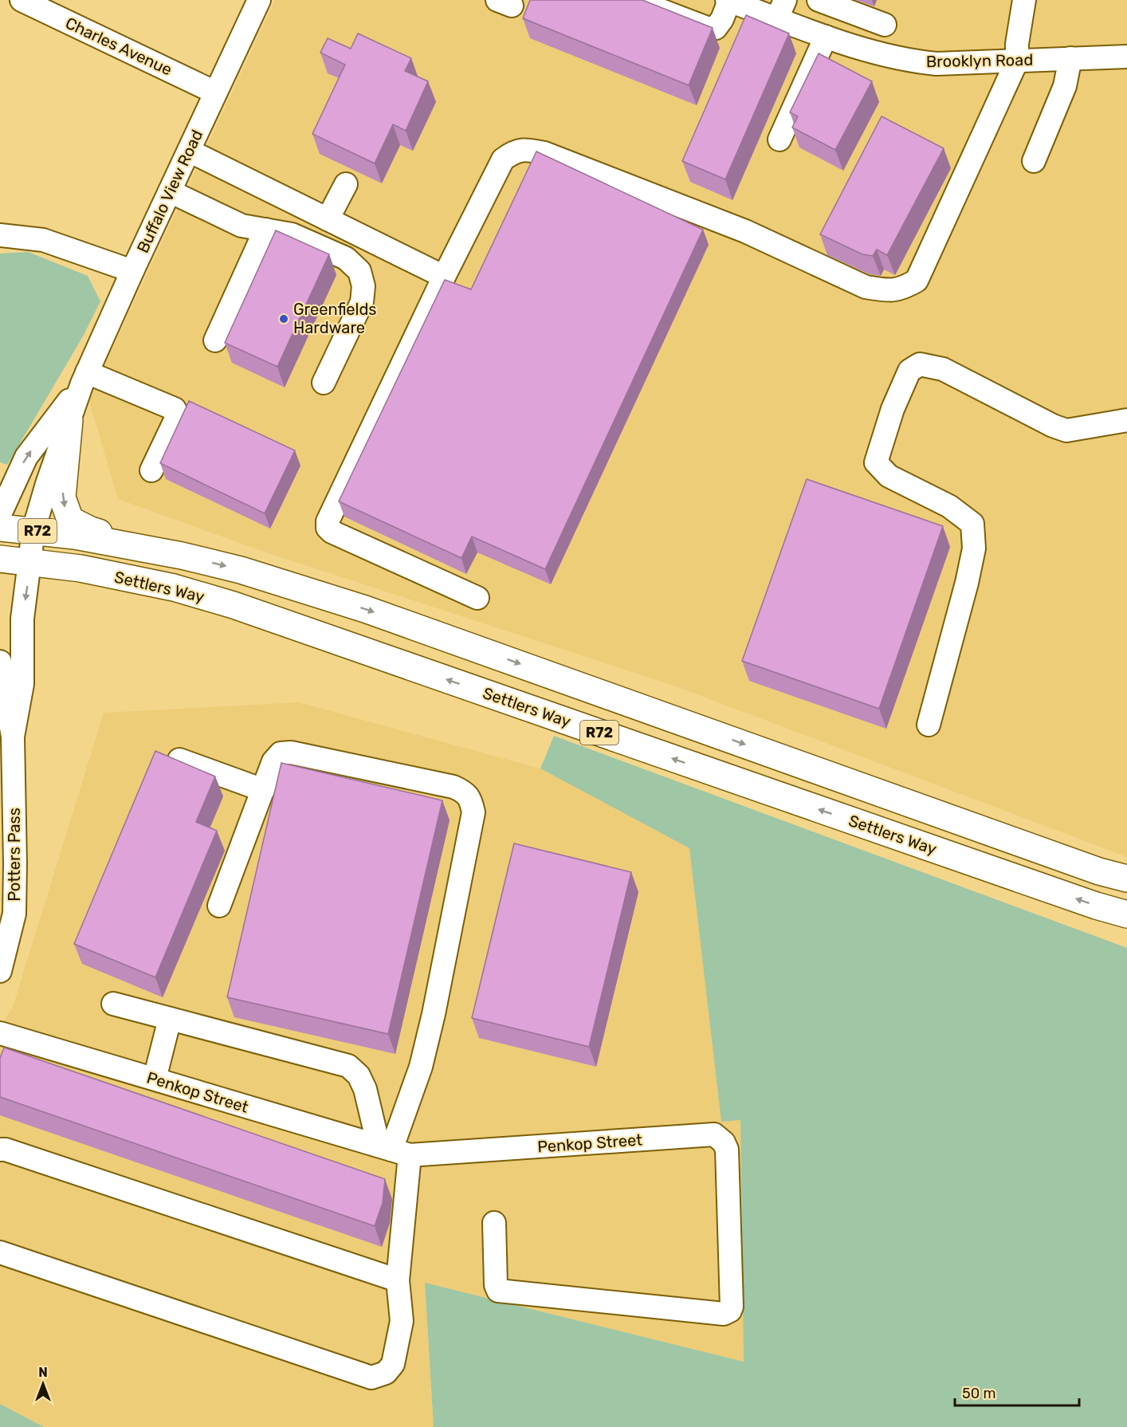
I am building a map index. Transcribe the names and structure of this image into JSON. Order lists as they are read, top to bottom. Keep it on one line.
{"streets":{"main road":["R72","Settlers Way"],"street":["Charles Avenue","Brooklyn Road","Buffalo View Road","Potters Pass","Penkop Street"]},"crossings":[["Charles Avenue","Buffalo View Road"],["Buffalo View Road","Settlers Way"],["Buffalo View Road","Potters Pass"],["Settlers Way","Potters Pass"]],"places":["Greenfields Hardware"],"scale_bar":"50 m","north":"top"}
